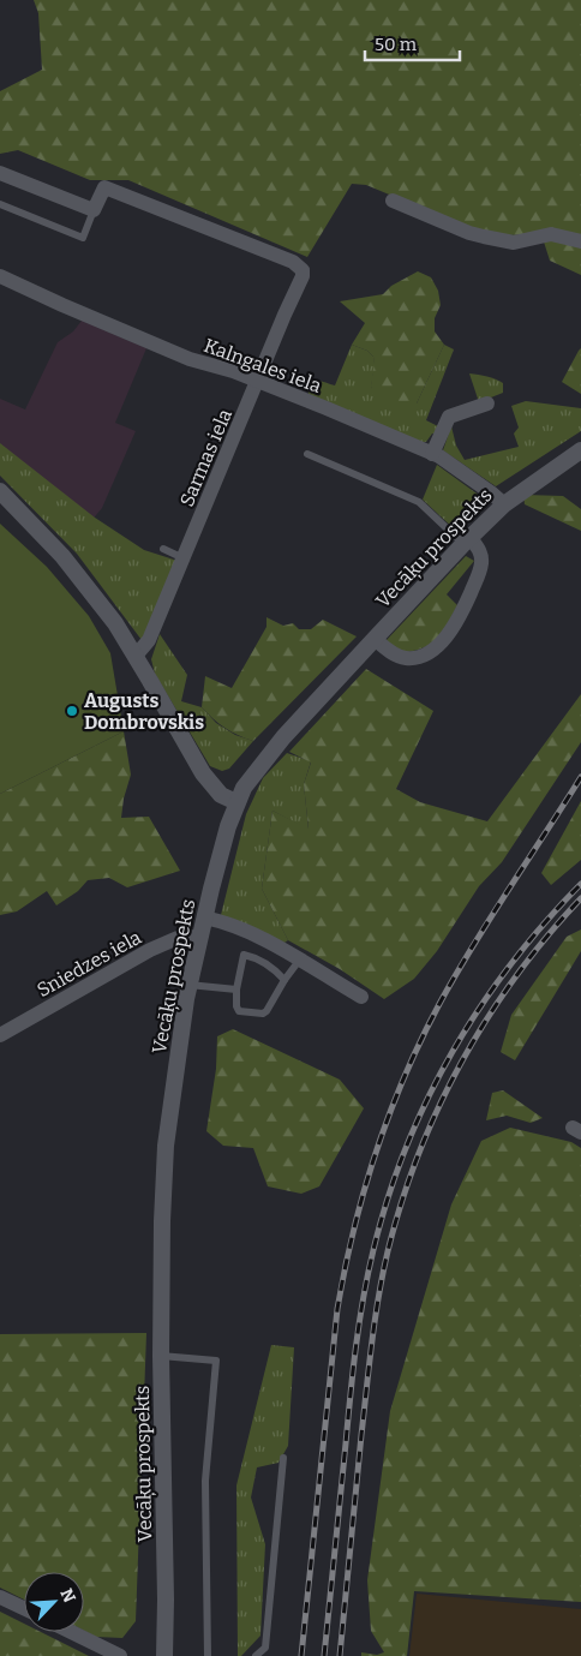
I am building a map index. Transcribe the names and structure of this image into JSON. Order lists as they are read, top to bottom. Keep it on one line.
{"streets":{"main road":["Vecāķu prospekts"],"street":["Kalngales iela","Sarmas iela","Sniedzes iela"]},"crossings":[["Kalngales iela","Sarmas iela"],["Kalngales iela","Vecāķu prospekts"],["Vecāķu prospekts","Sniedzes iela"]],"places":["Augusts Dombrovskis"],"scale_bar":"50 m","north":"top right"}
